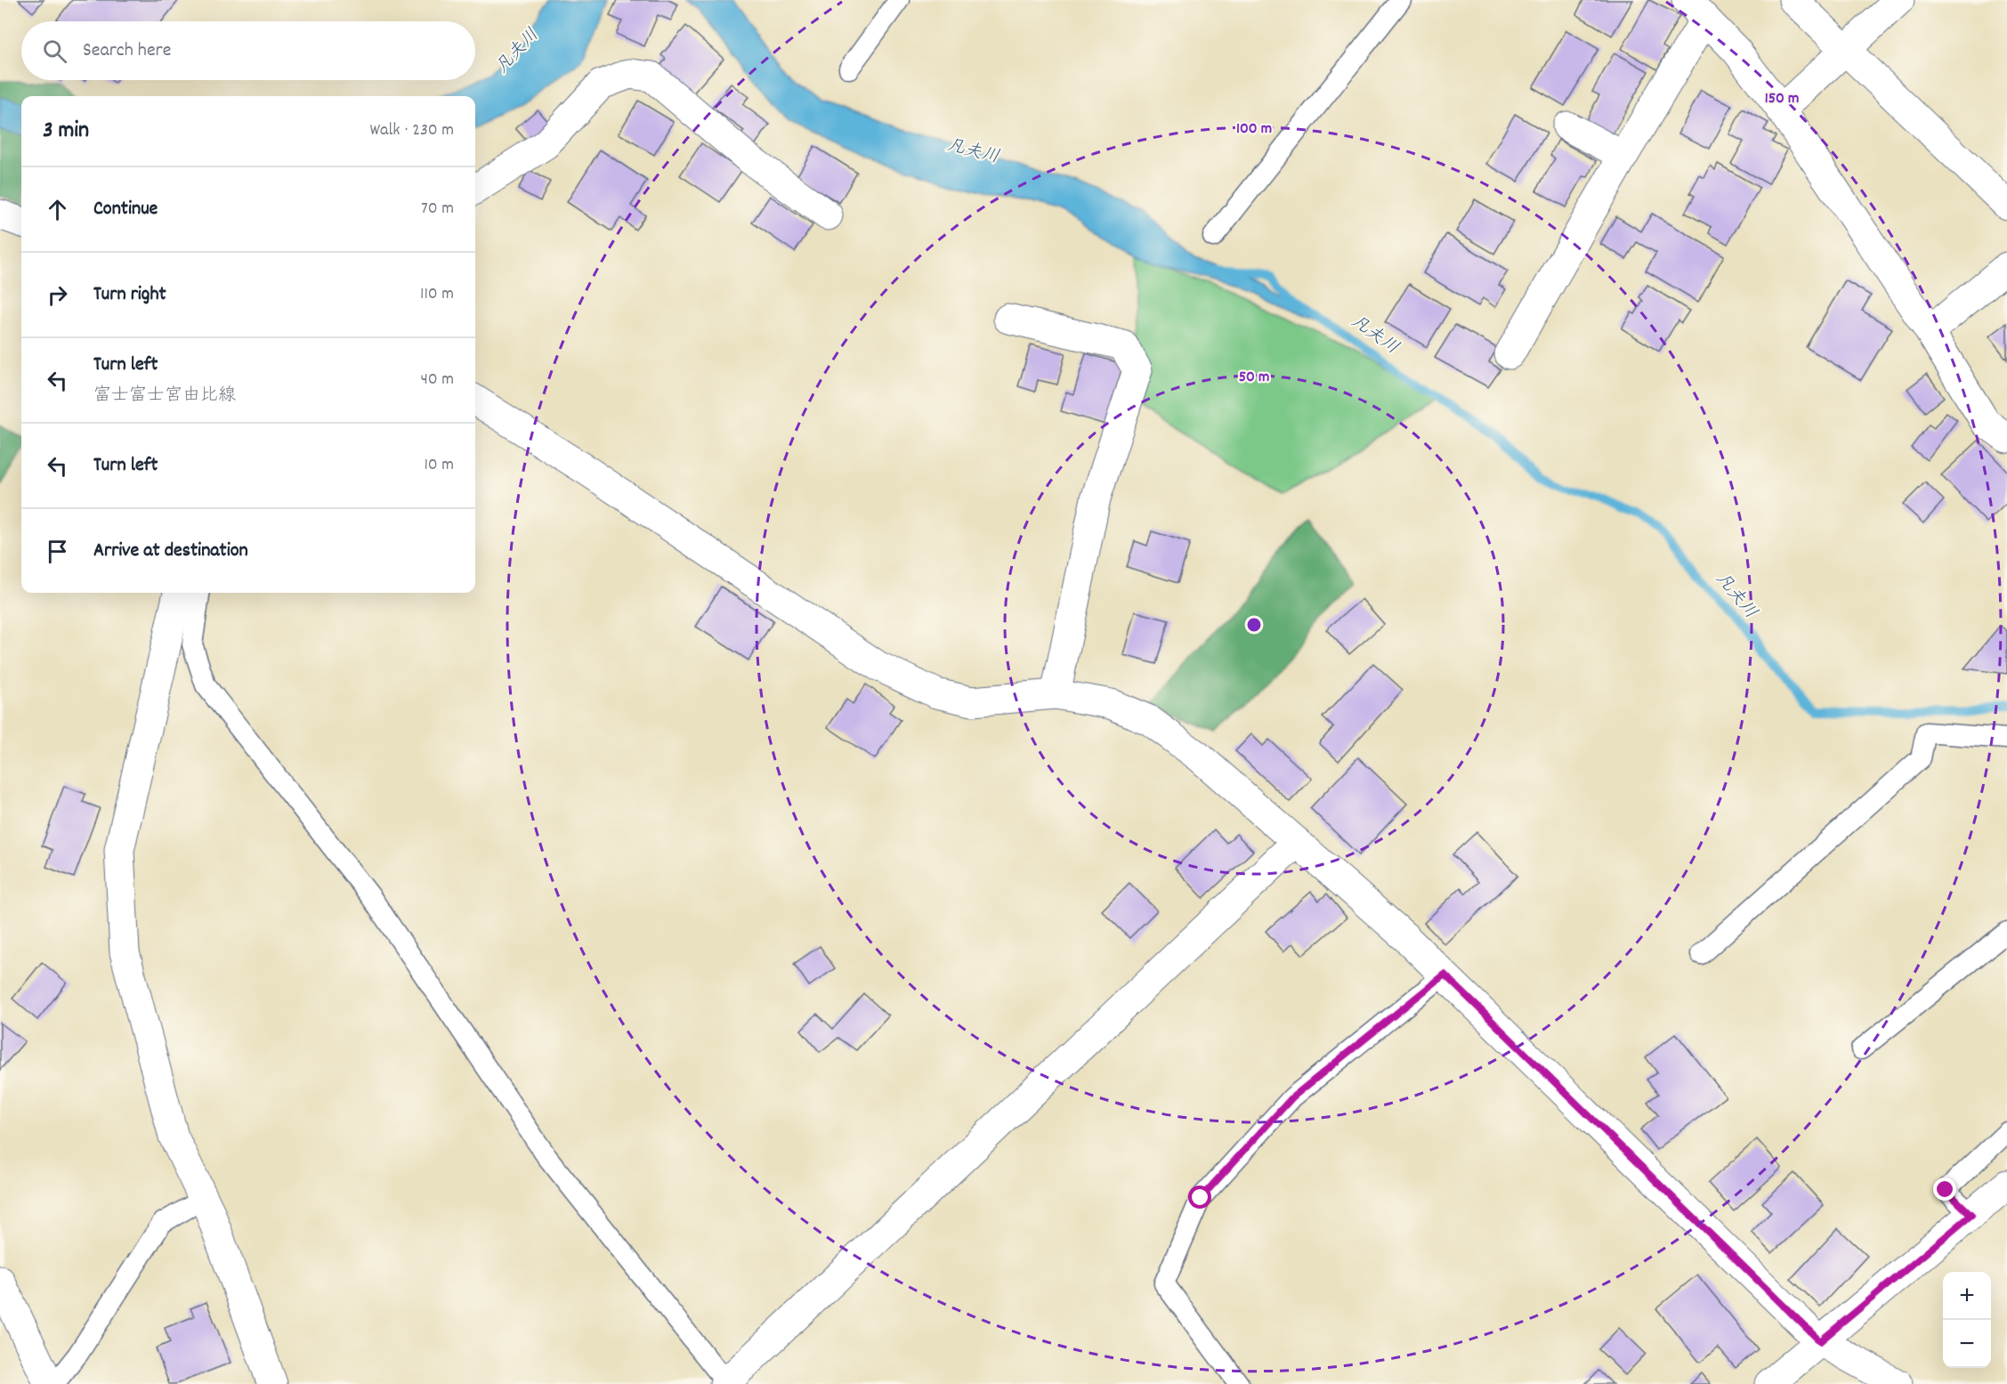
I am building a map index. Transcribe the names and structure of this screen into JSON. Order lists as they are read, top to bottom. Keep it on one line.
{"water":["凡夫川"],"page":{"search":"Search here","heading":["3 min","Walk · 230 m"],"list":[["Continue","70 m"],["Turn right","110 m"],["Turn left","富士富士宮由比線","40 m"],["Turn left","10 m"],"Arrive at destination"],"map_buttons":["+","−"]},"rings":["150 m","100 m","50 m"]}
